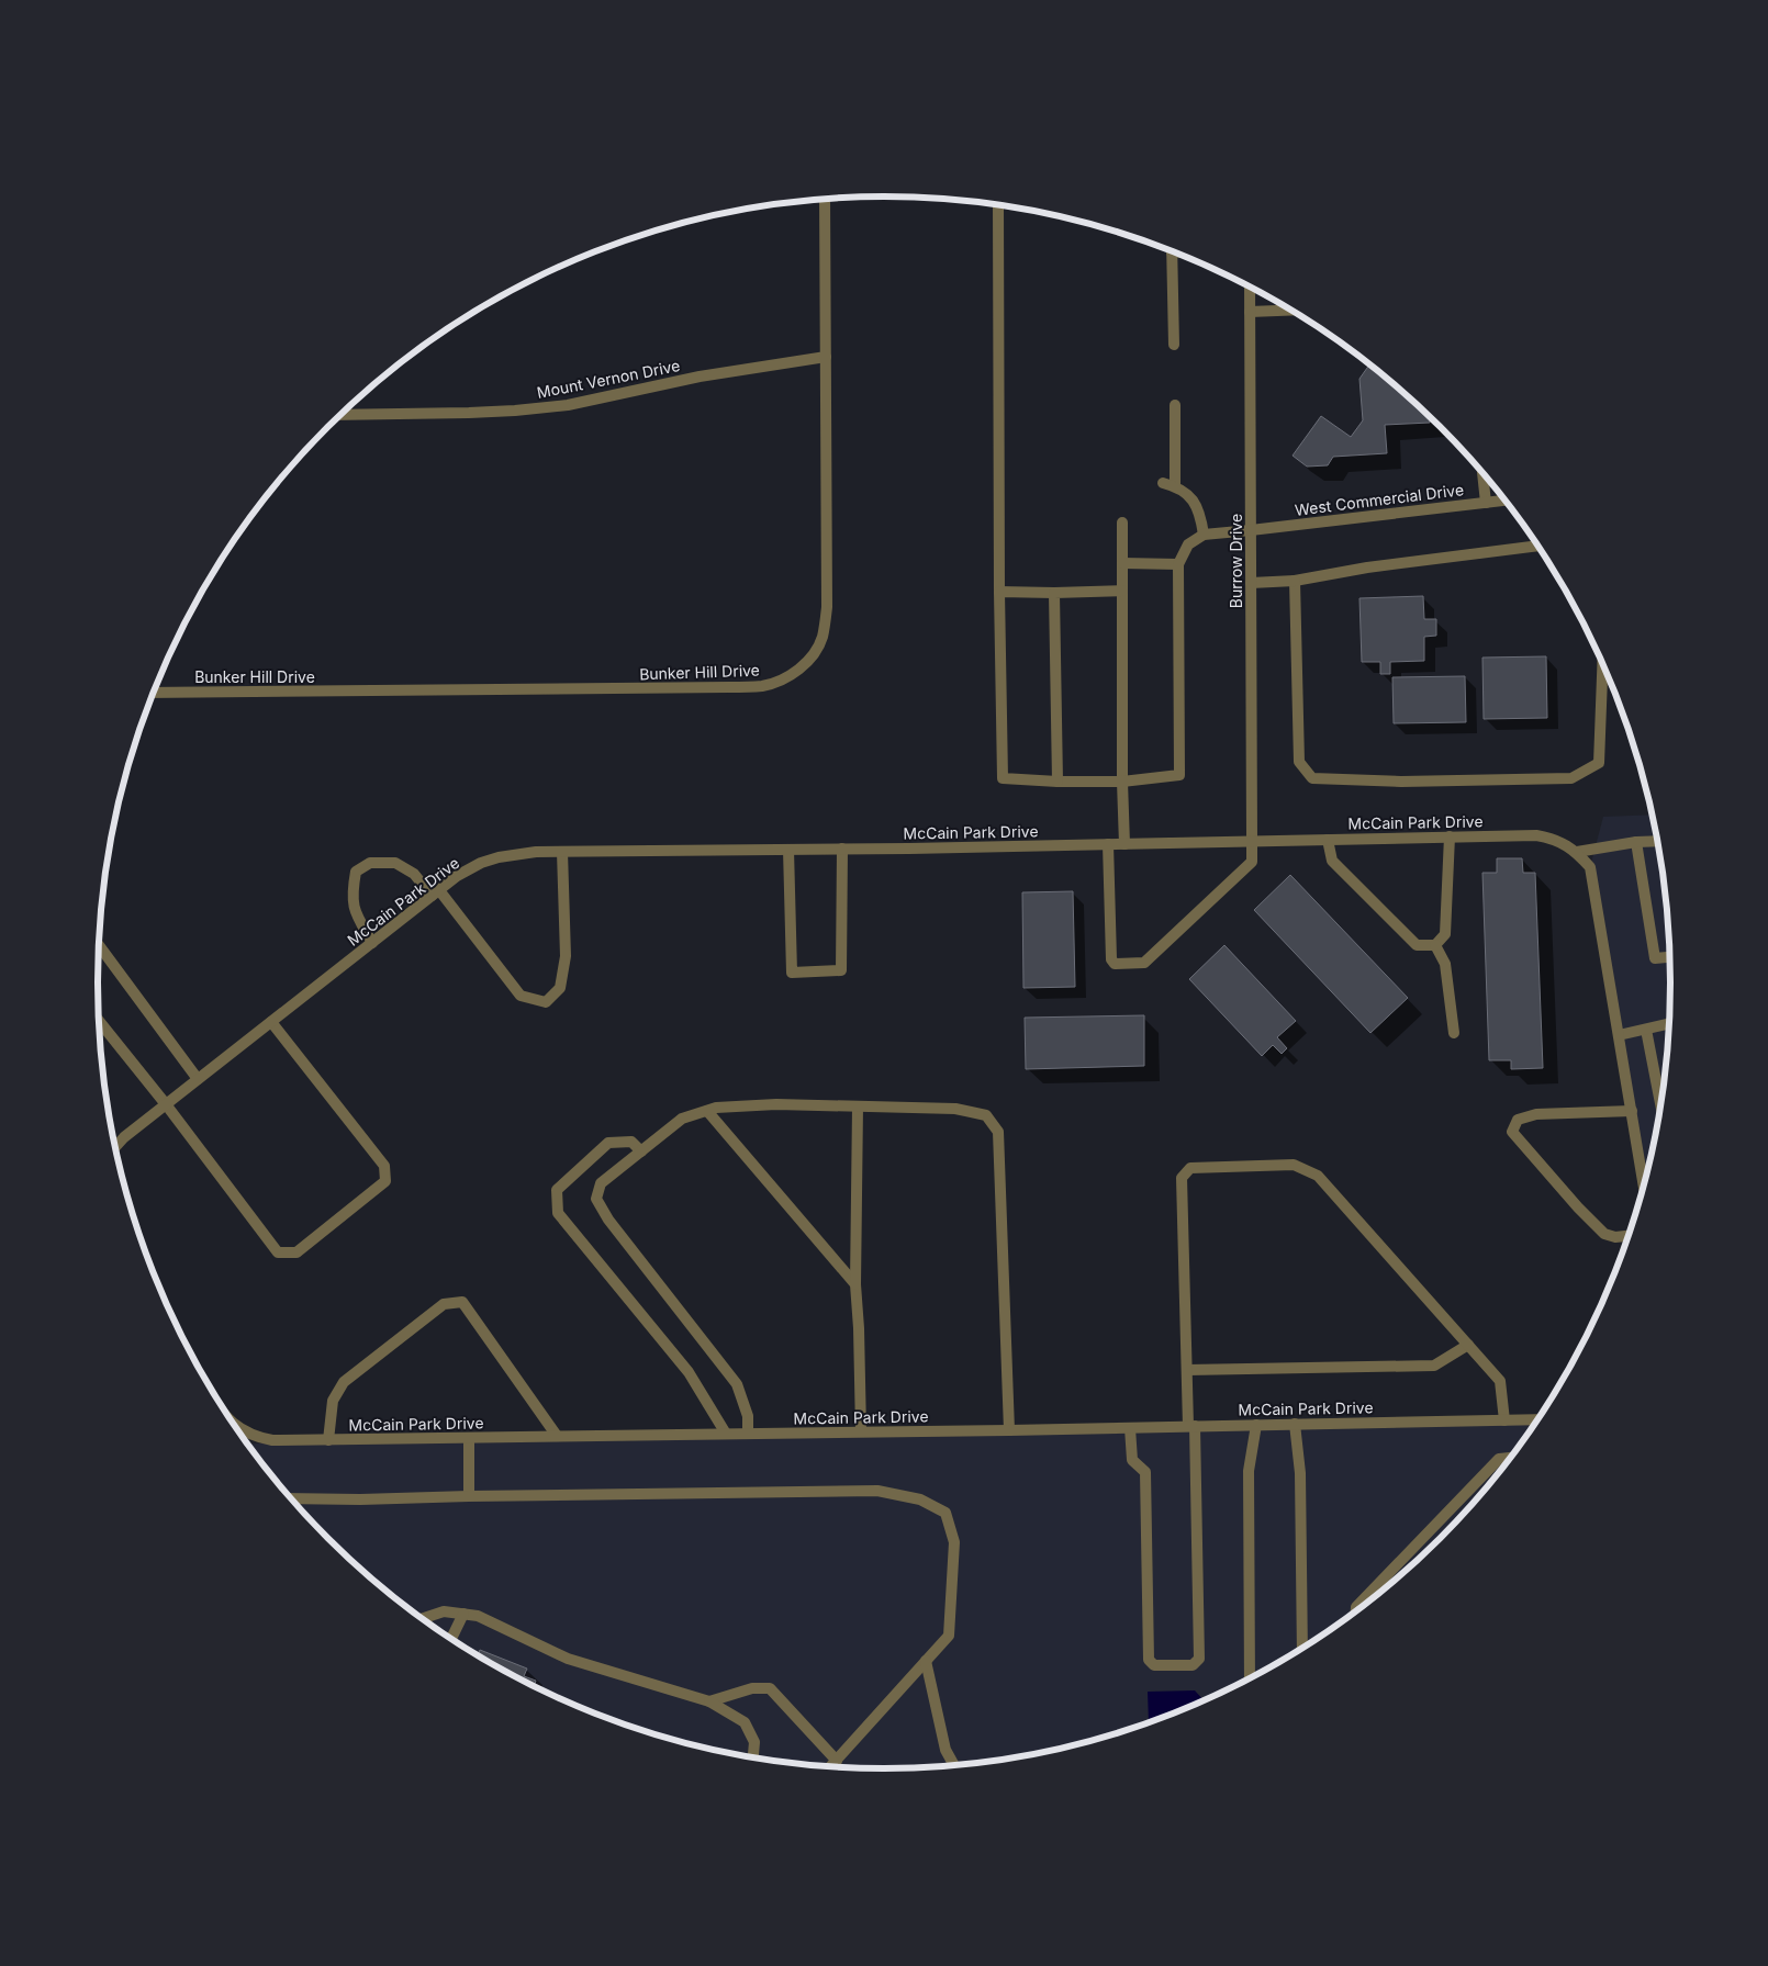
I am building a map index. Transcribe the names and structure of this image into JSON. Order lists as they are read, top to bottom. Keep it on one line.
{"streets":{"street":["Mount Vernon Drive","West Commercial Drive","Burrow Drive","Bunker Hill Drive","McCain Park Drive"]},"crossings":[["Mount Vernon Drive","Bunker Hill Drive"],["West Commercial Drive","Burrow Drive"],["Burrow Drive","McCain Park Drive"]]}
